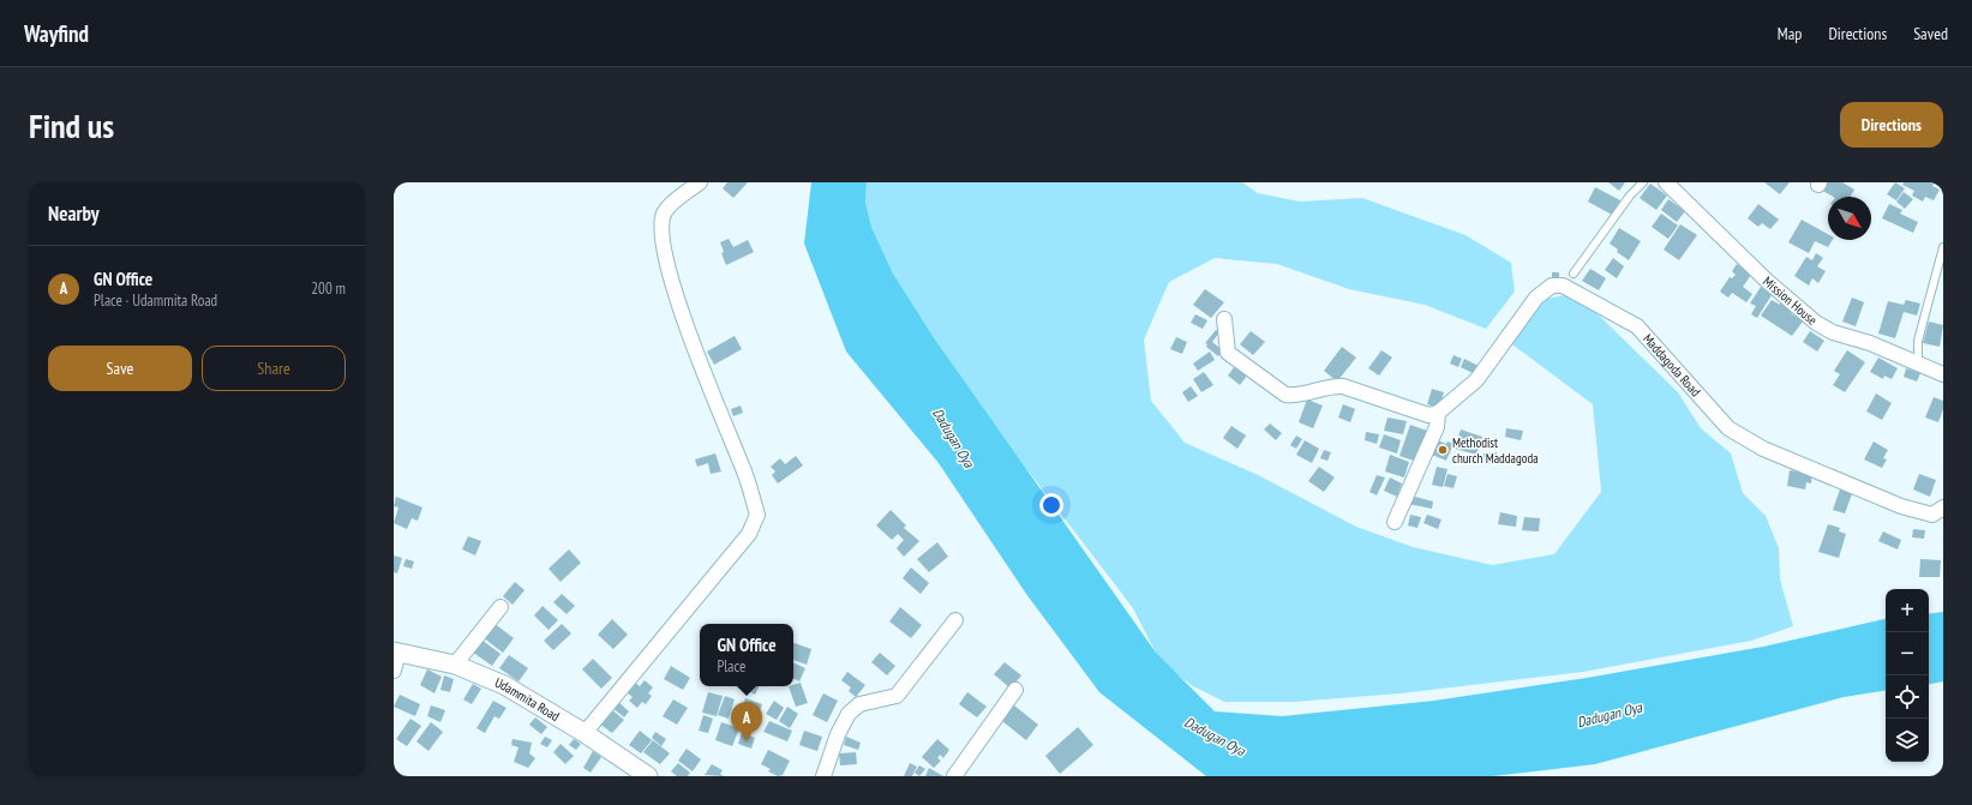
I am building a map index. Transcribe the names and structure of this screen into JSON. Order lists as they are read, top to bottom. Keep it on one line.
{"streets":{"street":["Mission House","Maddagoda Road","Udammita Road"]},"water":["Dadugan Oya"],"places":["Methodist church Maddagoda"],"north":"bottom right","page":{"header":"Wayfind","nav":["Map","Directions","Saved"],"buttons":["Directions",["Save","Share"]],"title":"Find us","heading":"Nearby","list":[{"mark":"A","name":"GN Office","note":"Place · Udammita Road","value":"200 m"}],"map_buttons":["+","−"],"popup":["GN Office","Place"],"pins":"A"}}
